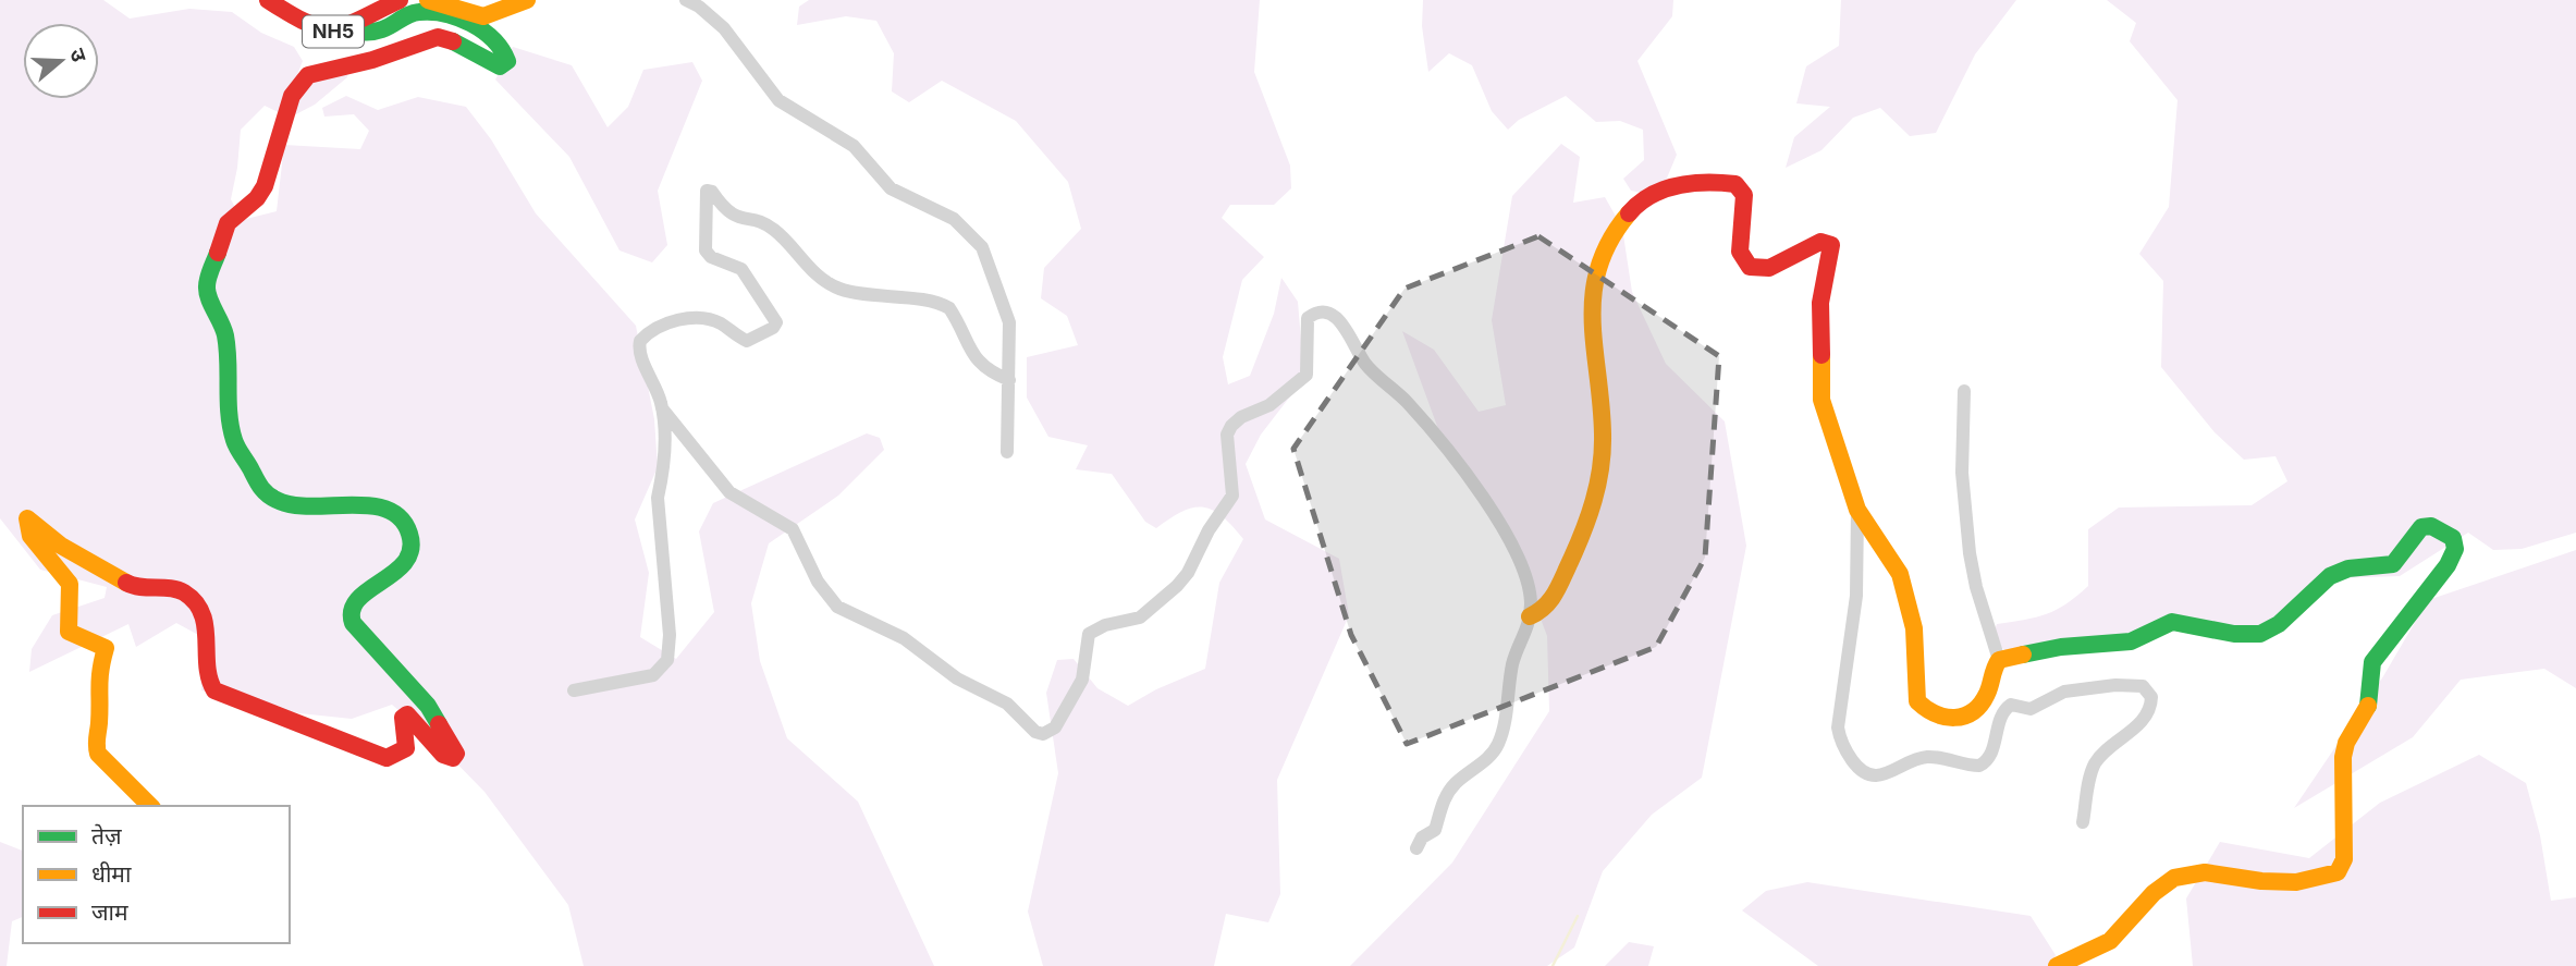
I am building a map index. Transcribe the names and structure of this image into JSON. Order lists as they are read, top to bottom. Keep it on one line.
{"streets":{"main road":["NH5"]},"legend":["तेज़","धीमा","जाम"],"north":"right"}
